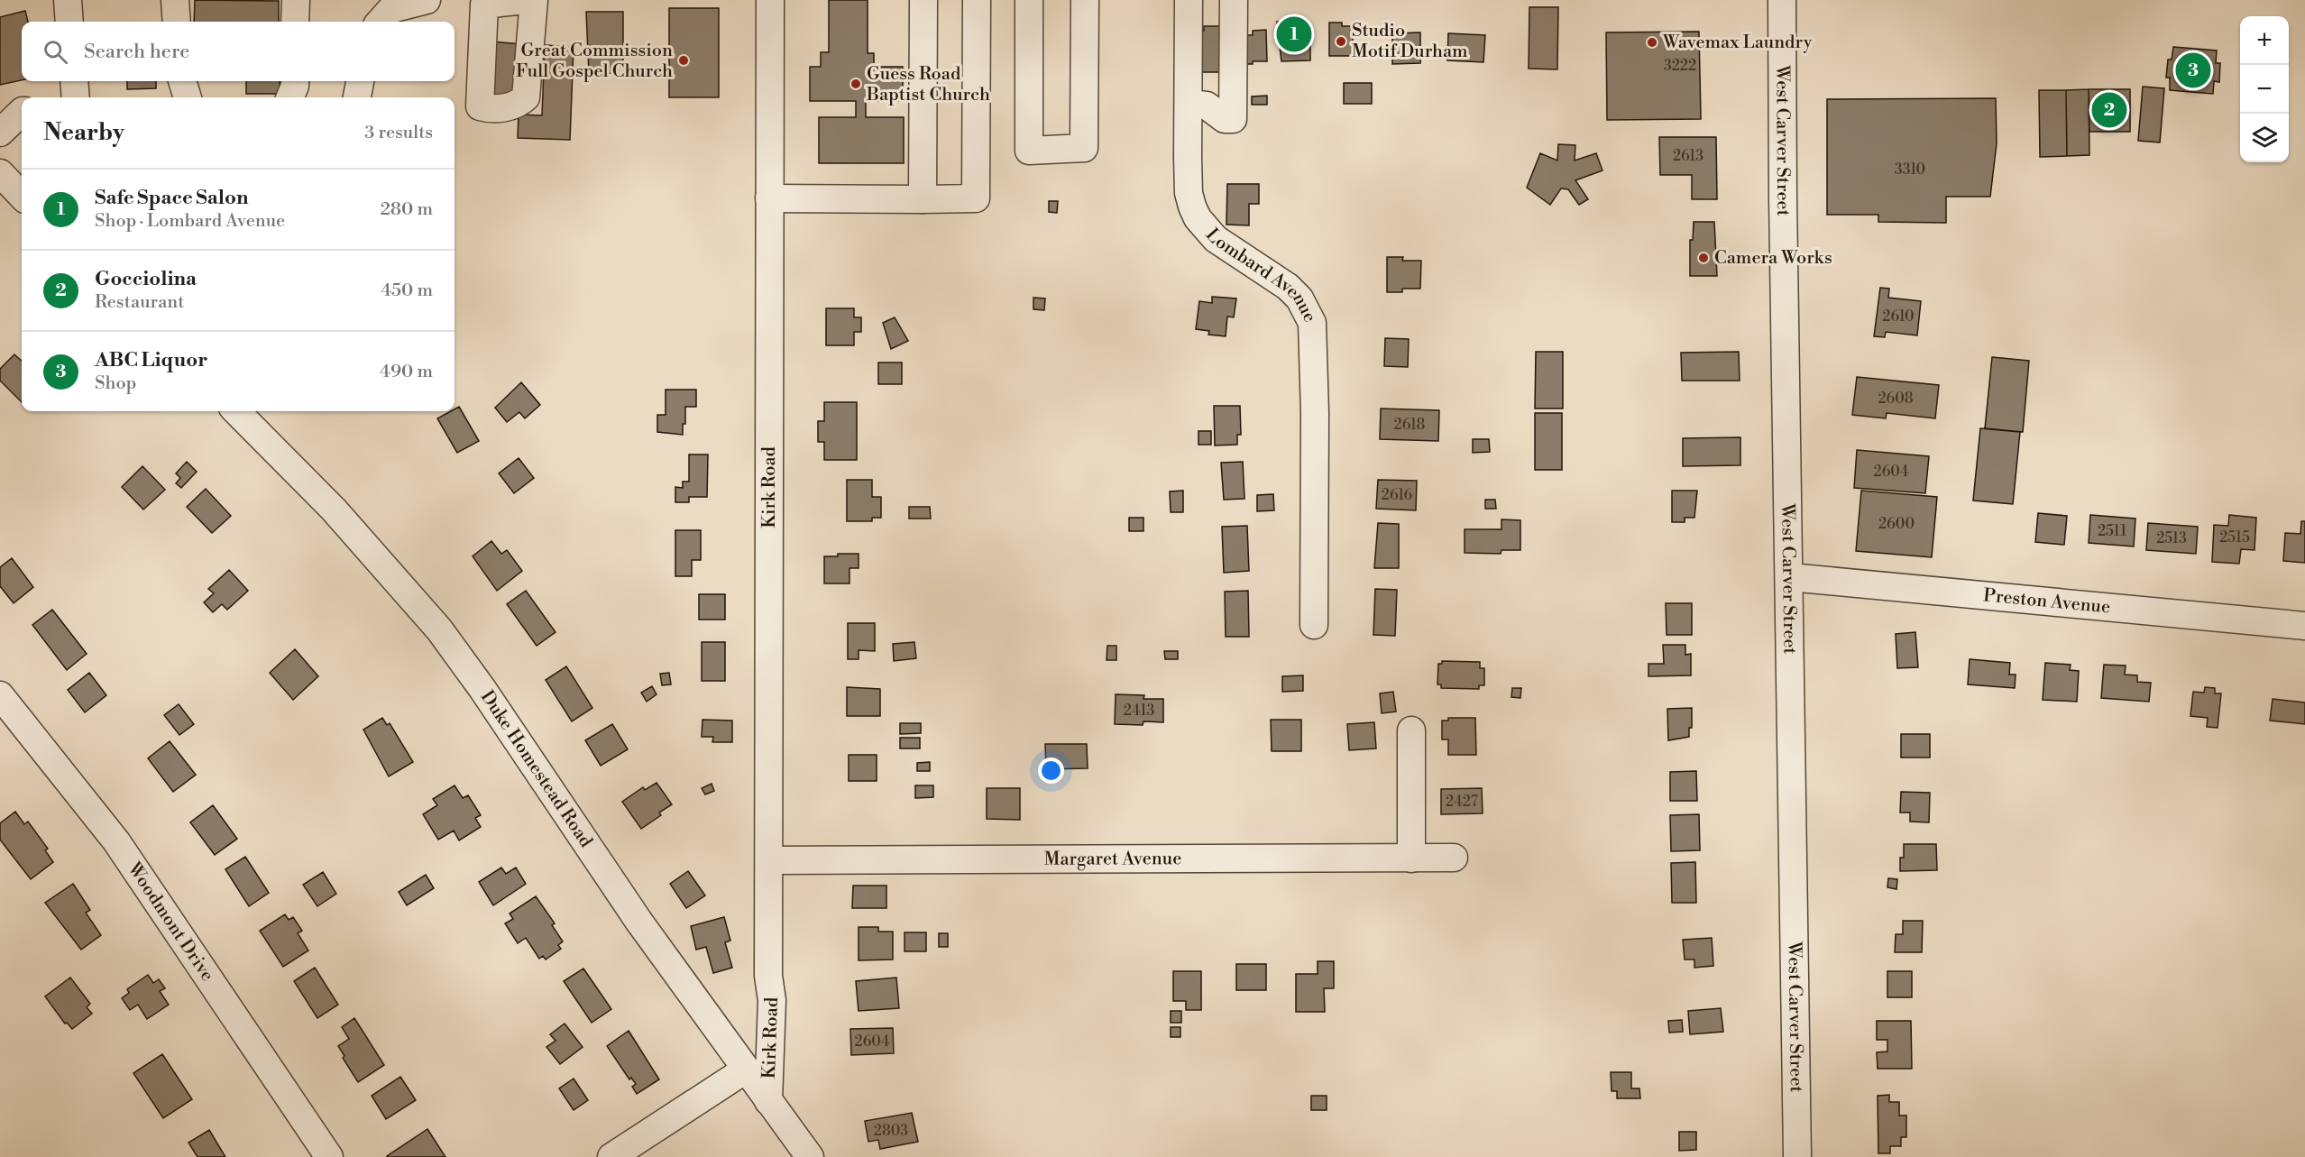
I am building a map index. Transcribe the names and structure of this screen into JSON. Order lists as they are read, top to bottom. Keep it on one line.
{"streets":{"street":["West Carver Street","Lombard Avenue","Kirk Road","Preston Avenue","Duke Homestead Road","Margaret Avenue","Woodmont Drive"]},"crossings":[["West Carver Street","Preston Avenue"],["Kirk Road","Duke Homestead Road"],["Kirk Road","Margaret Avenue"]],"places":["Studio Motif Durham","Wavemax Laundry","Great Commission Full Gospel Church","Guess Road Baptist Church","Camera Works"],"house_numbers":["3222","2613","3310","2610","2608","2618","2604","2616","2600","2511","2515","2513","2413","2427","2604","2803"],"page":{"pins":["1","3","2"],"map_buttons":["+","−"],"search":"Search here","heading":["Nearby","3 results"],"list":[{"mark":"1","name":"Safe Space Salon","note":"Shop · Lombard Avenue","value":"280 m"},{"mark":"2","name":"Gocciolina","note":"Restaurant","value":"450 m"},{"mark":"3","name":"ABC Liquor","note":"Shop","value":"490 m"}]}}
